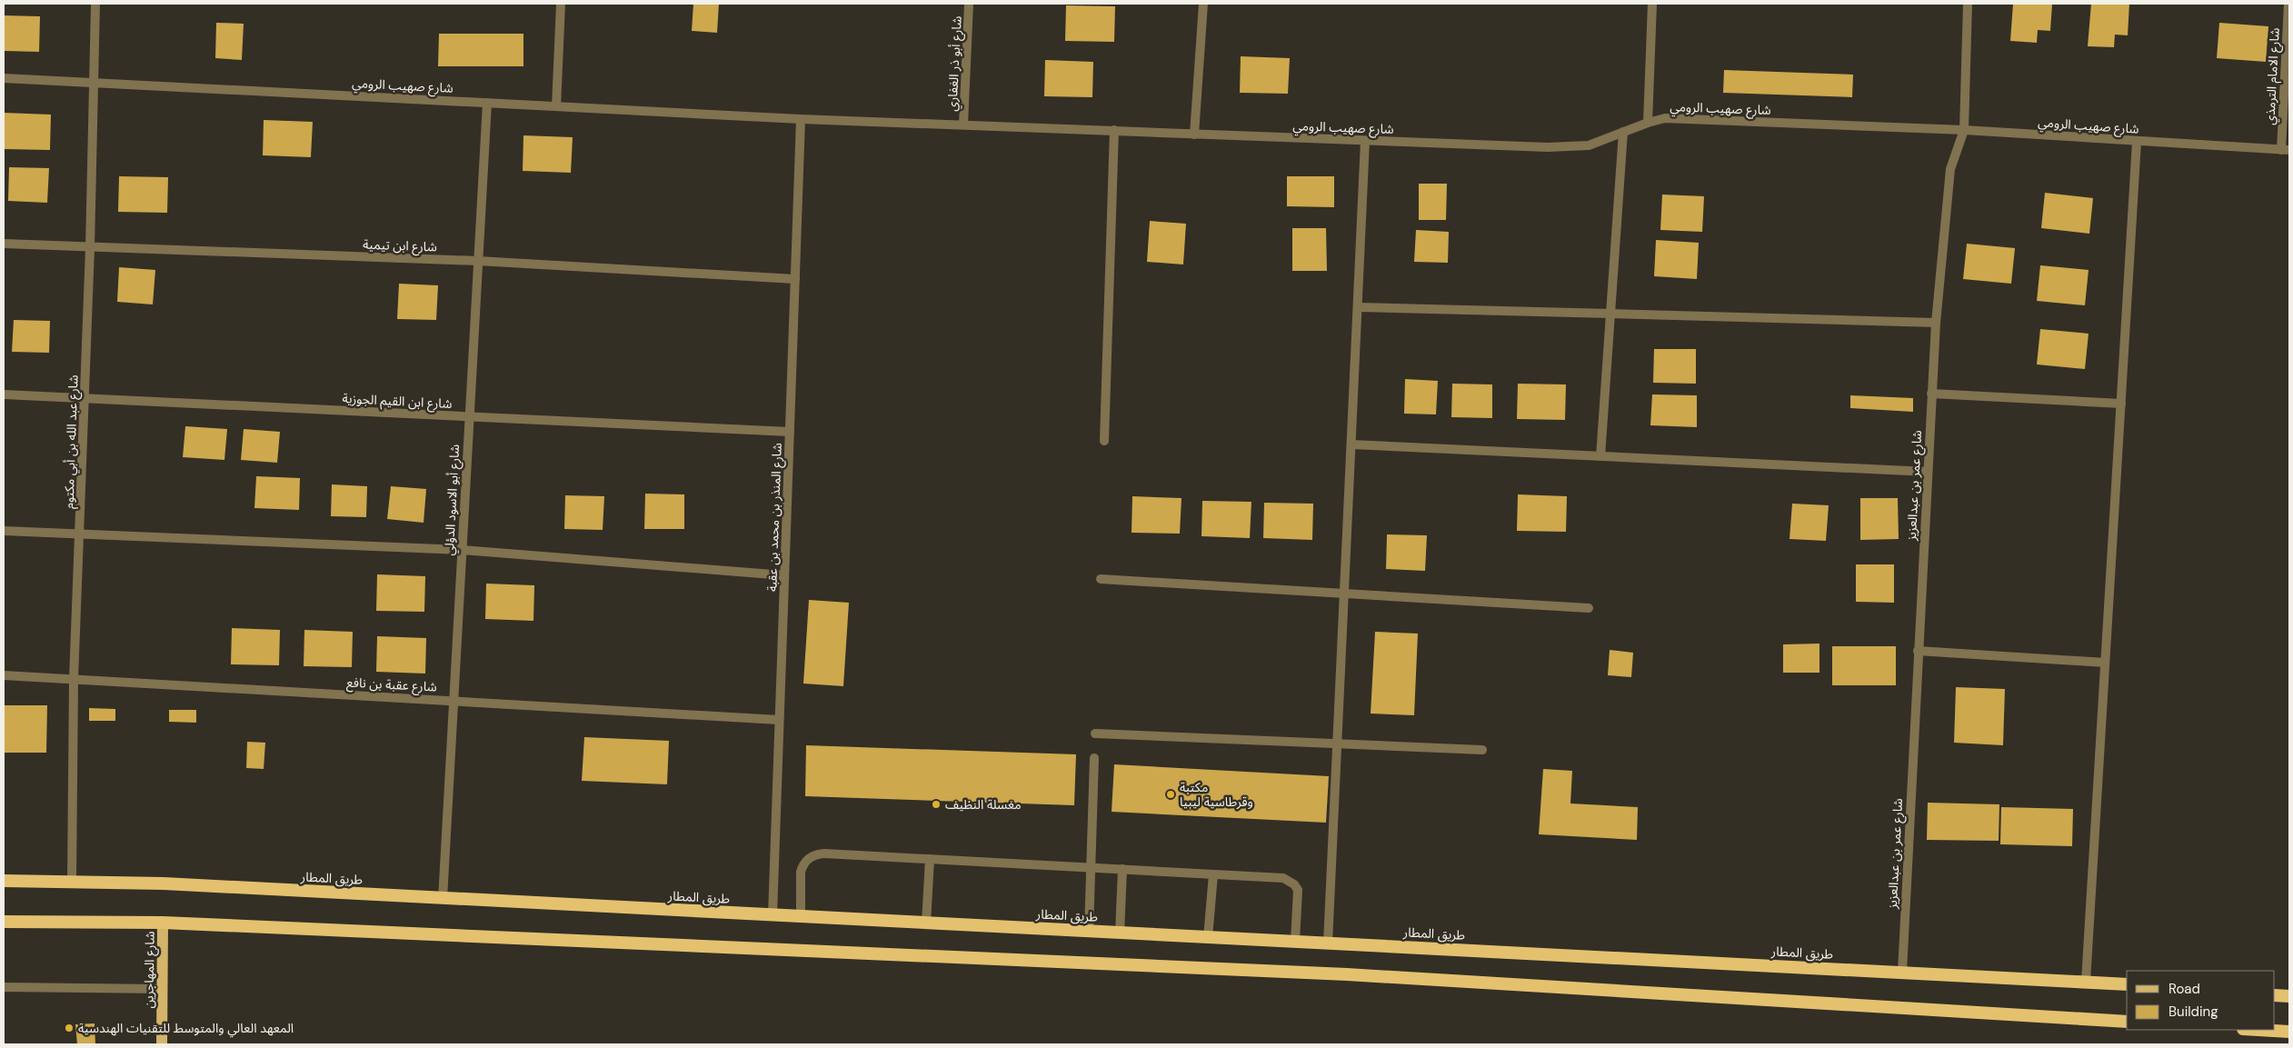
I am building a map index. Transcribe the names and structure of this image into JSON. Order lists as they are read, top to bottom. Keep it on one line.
{"streets":{"highway":["طريق المطار"],"main road":["شارع المهاجرين"],"street":["شارع أبو ذر الغفاري","شارع الامام الترمذي","شارع صهيب الرومي","شارع ابن تيمية","شارع ابن القيم الجوزية","شارع عبد الله بن أبي مكتوم","شارع عمر بن عبدالعزيز","شارع أبو الاسود الدؤلي","شارع المنذر بن محمد بن عقبة","شارع عقبة بن نافع"]},"crossings":[["شارع أبو ذر الغفاري","شارع صهيب الرومي"],["شارع الامام الترمذي","شارع صهيب الرومي"],["شارع صهيب الرومي","شارع عبد الله بن أبي مكتوم"],["شارع صهيب الرومي","شارع عمر بن عبدالعزيز"],["شارع صهيب الرومي","شارع أبو الاسود الدؤلي"],["شارع صهيب الرومي","شارع المنذر بن محمد بن عقبة"],["شارع ابن تيمية","شارع عبد الله بن أبي مكتوم"],["شارع ابن تيمية","شارع أبو الاسود الدؤلي"],["شارع ابن تيمية","شارع المنذر بن محمد بن عقبة"],["شارع ابن القيم الجوزية","شارع عبد الله بن أبي مكتوم"],["شارع ابن القيم الجوزية","شارع أبو الاسود الدؤلي"],["شارع ابن القيم الجوزية","شارع المنذر بن محمد بن عقبة"],["شارع عبد الله بن أبي مكتوم","شارع عقبة بن نافع"],["شارع عبد الله بن أبي مكتوم","طريق المطار"],["شارع عمر بن عبدالعزيز","طريق المطار"],["شارع أبو الاسود الدؤلي","شارع عقبة بن نافع"],["شارع أبو الاسود الدؤلي","طريق المطار"],["شارع المنذر بن محمد بن عقبة","شارع عقبة بن نافع"],["شارع المنذر بن محمد بن عقبة","طريق المطار"]],"places":["مكتبة وقرطاسية ليبيا","مغسلة النظيف","المعهد العالي والمتوسط للتقنيات الهندسية"],"legend":["Road","Building"]}
